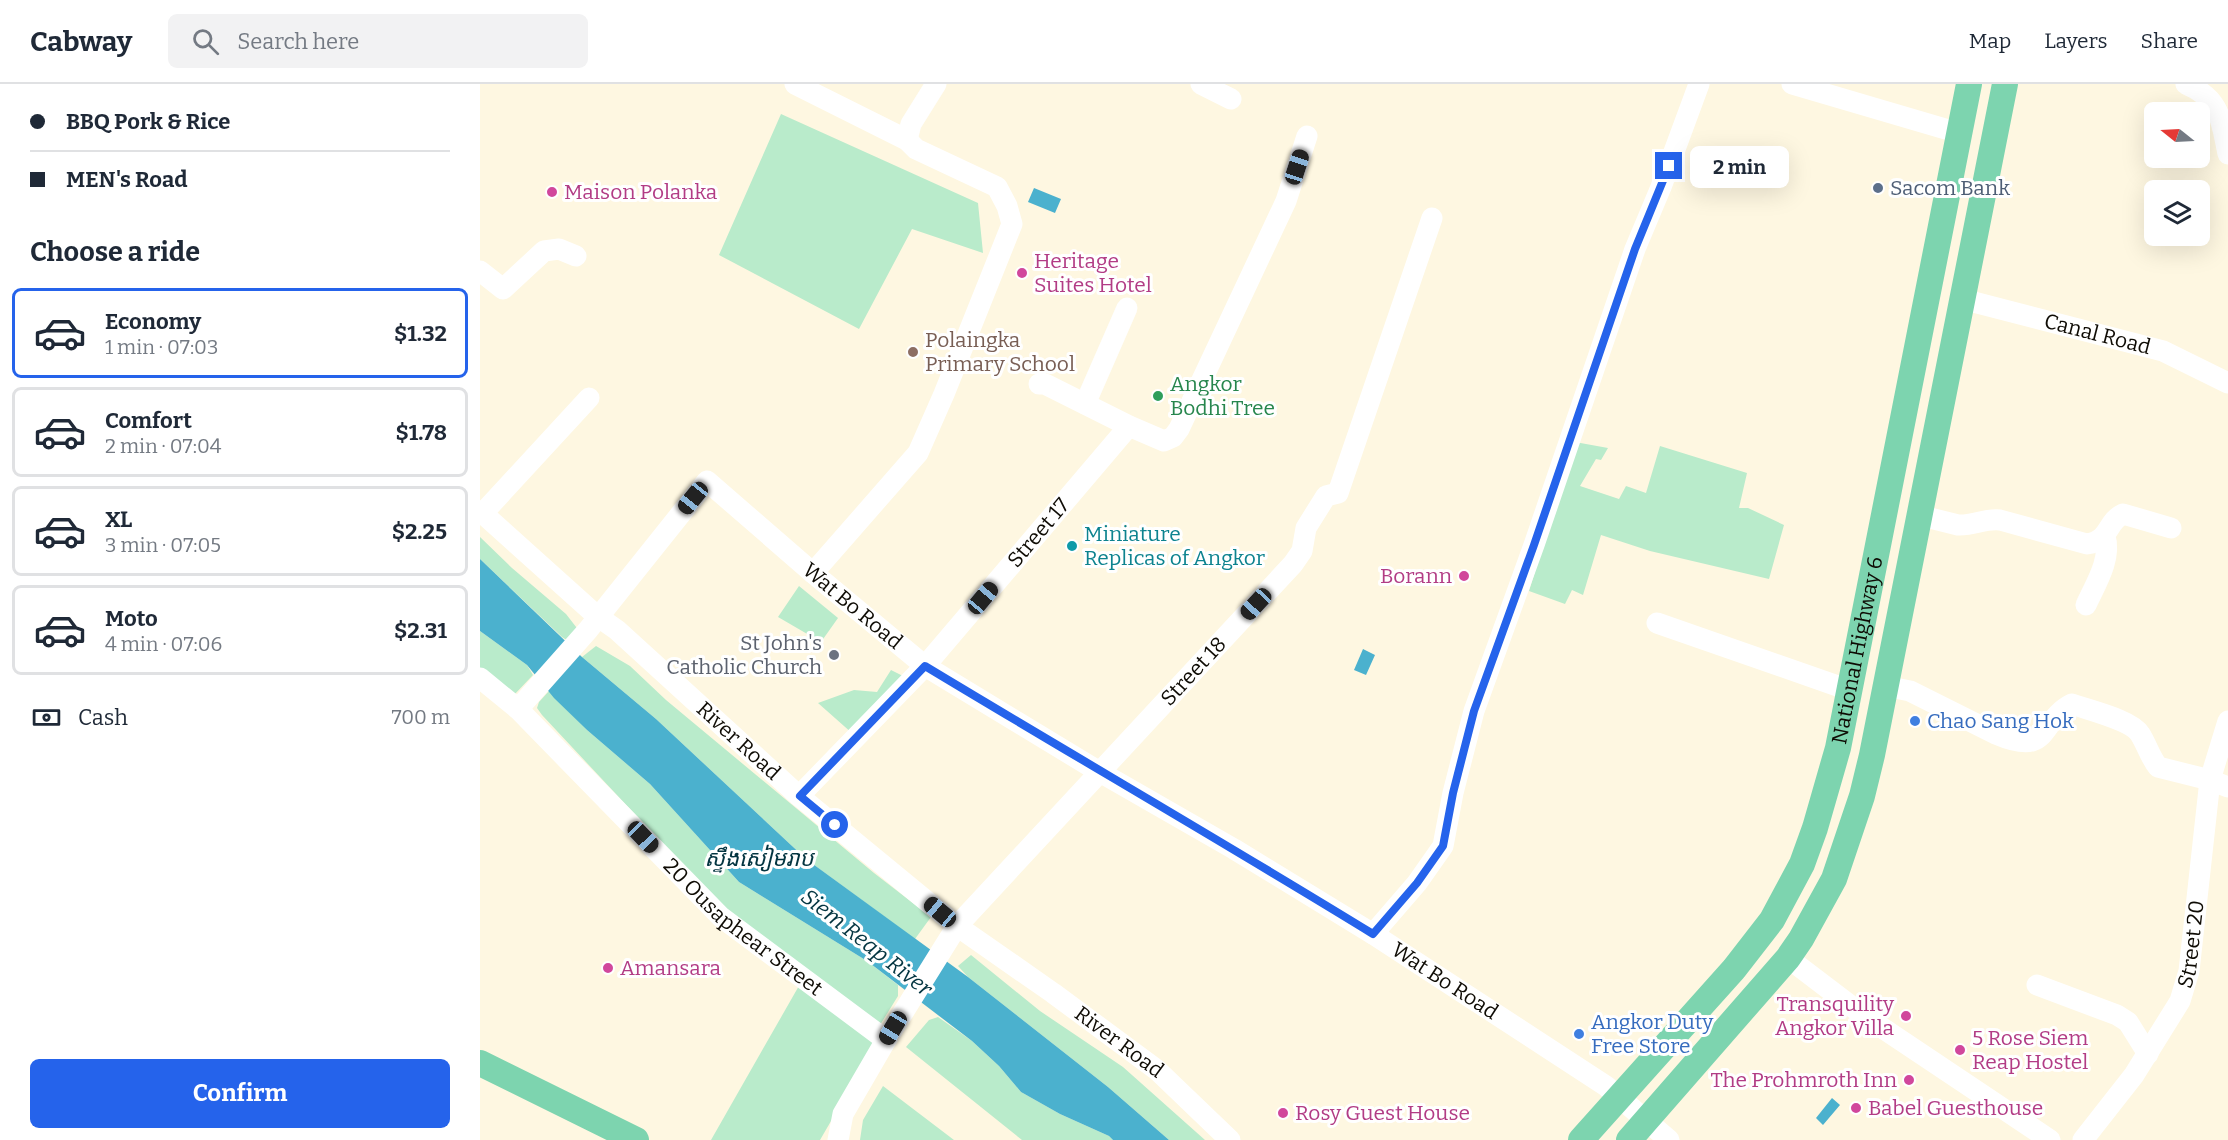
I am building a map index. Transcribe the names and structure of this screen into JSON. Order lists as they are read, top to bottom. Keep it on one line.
{"streets":{"main road":["National Highway 6"],"street":["Canal Road","Street 17","Wat Bo Road","Street 18","River Road","20 Ousaphear Street","Street 20"]},"crossings":[["Canal Road","National Highway 6"],["Street 17","Wat Bo Road"],["Street 17","River Road"],["Wat Bo Road","National Highway 6"],["Wat Bo Road","Street 18"],["Wat Bo Road","River Road"],["Street 18","River Road"],["Street 18","20 Ousaphear Street"]],"water":["ស្ទឹងសៀមរាប","Siem Reap River"],"places":["Sacom Bank","Maison Polanka","Heritage Suites Hotel","Polaingka Primary School","Angkor Bodhi Tree","Miniature Replicas of Angkor","Borann","St John's Catholic Church","Chao Sang Hok","Amansara","Transquility Angkor Villa","Angkor Duty Free Store","5 Rose Siem Reap Hostel","The Prohmroth Inn","Babel Guesthouse","Rosy Guest House"],"north":"left","page":{"header":"Cabway","search":"Search here","nav":["Map","Layers","Share"],"banner":["BBQ Pork & Rice","MEN's Road"],"bubble":"2 min","heading":"Choose a ride","list":[{"name":"Economy","note":"1 min · 07:03","value":"$1.32"},{"name":"Comfort","note":"2 min · 07:04","value":"$1.78"},{"name":"XL","note":"3 min · 07:05","value":"$2.25"},{"name":"Moto","note":"4 min · 07:06","value":"$2.31"}],"pay":["Cash","700 m"],"buttons":"Confirm"}}
